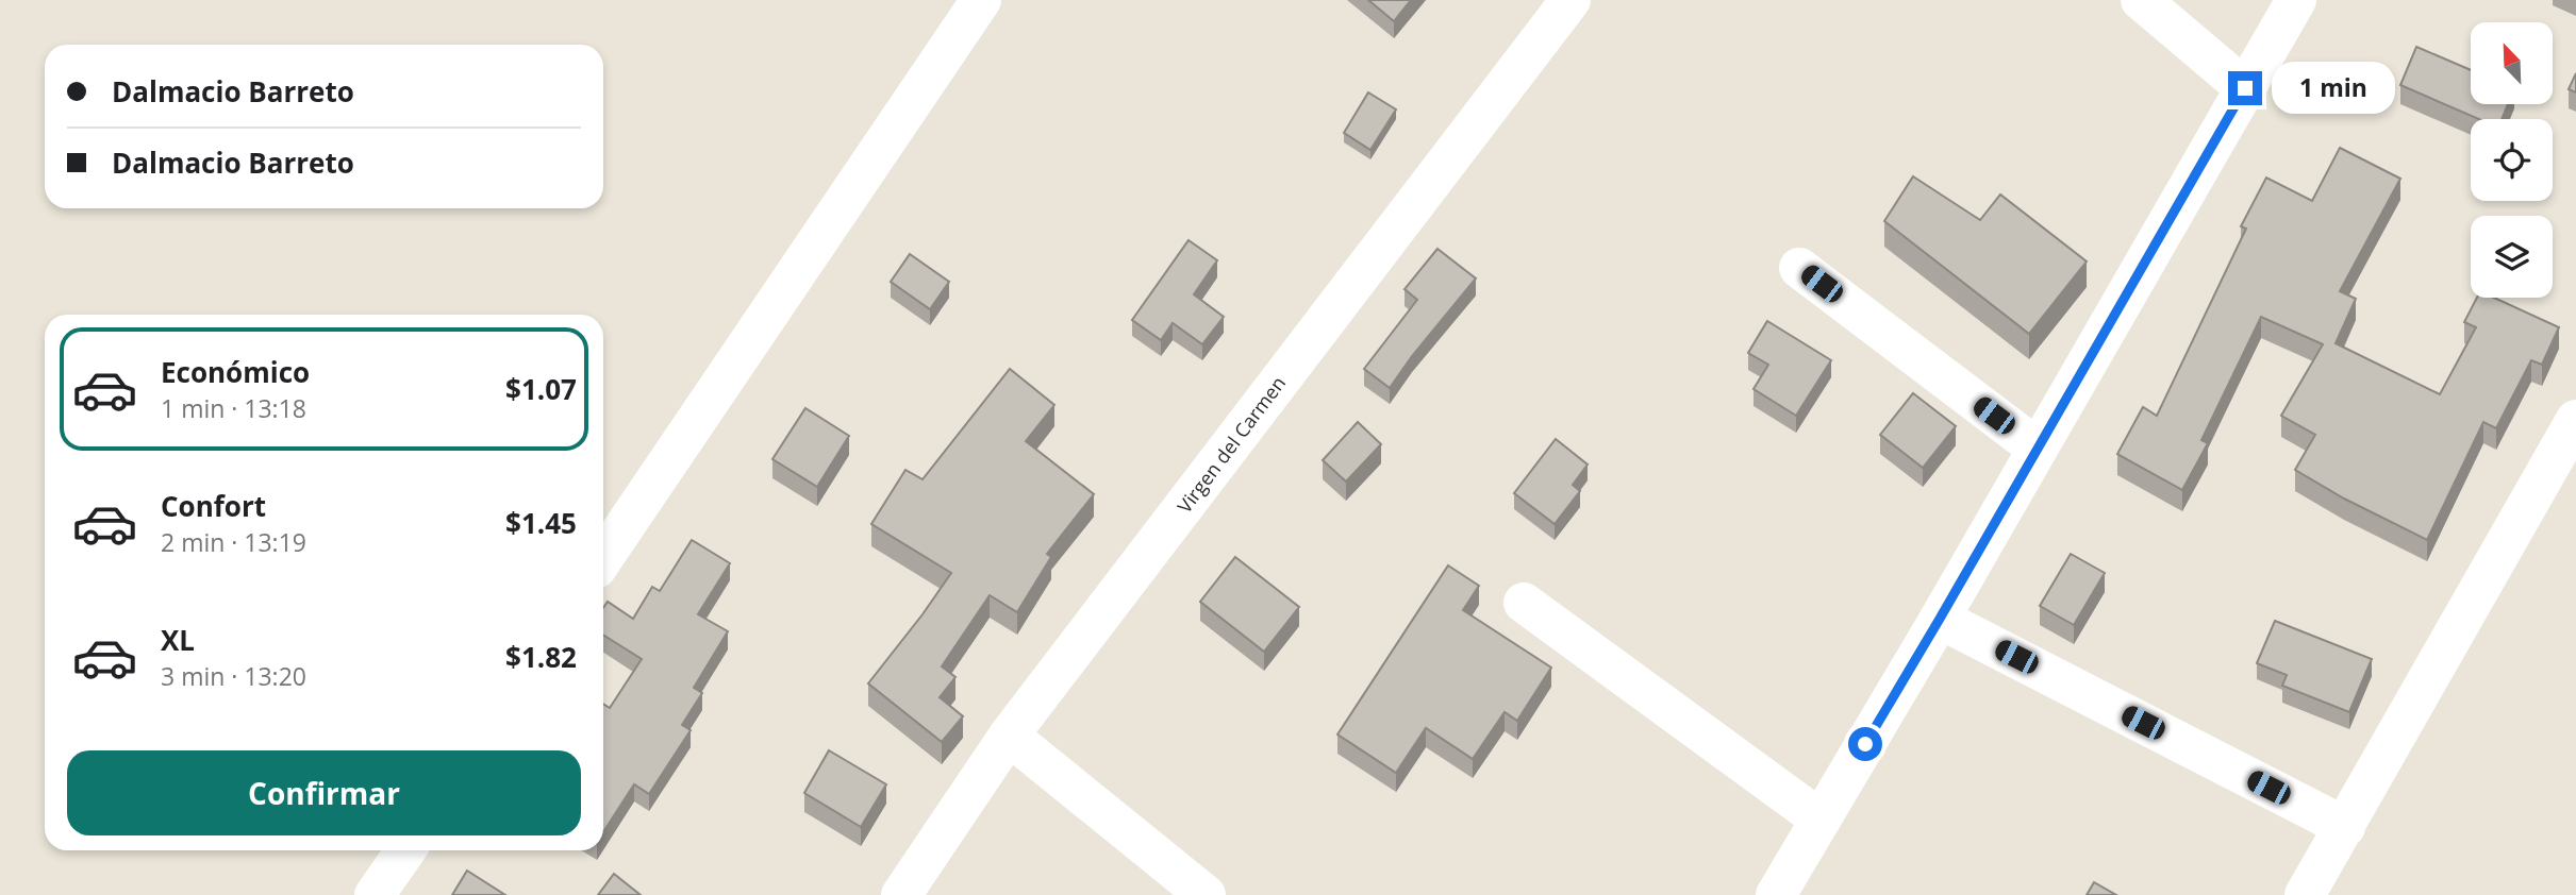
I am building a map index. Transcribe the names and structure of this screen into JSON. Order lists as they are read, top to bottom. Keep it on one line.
{"streets":{"street":["Virgen del Carmen"]},"north":"top left","page":{"banner":["Dalmacio Barreto","Dalmacio Barreto"],"bubble":"1 min","list":[{"name":"Económico","note":"1 min · 13:18","value":"$1.07"},{"name":"Confort","note":"2 min · 13:19","value":"$1.45"},{"name":"XL","note":"3 min · 13:20","value":"$1.82"}],"buttons":"Confirmar"}}
